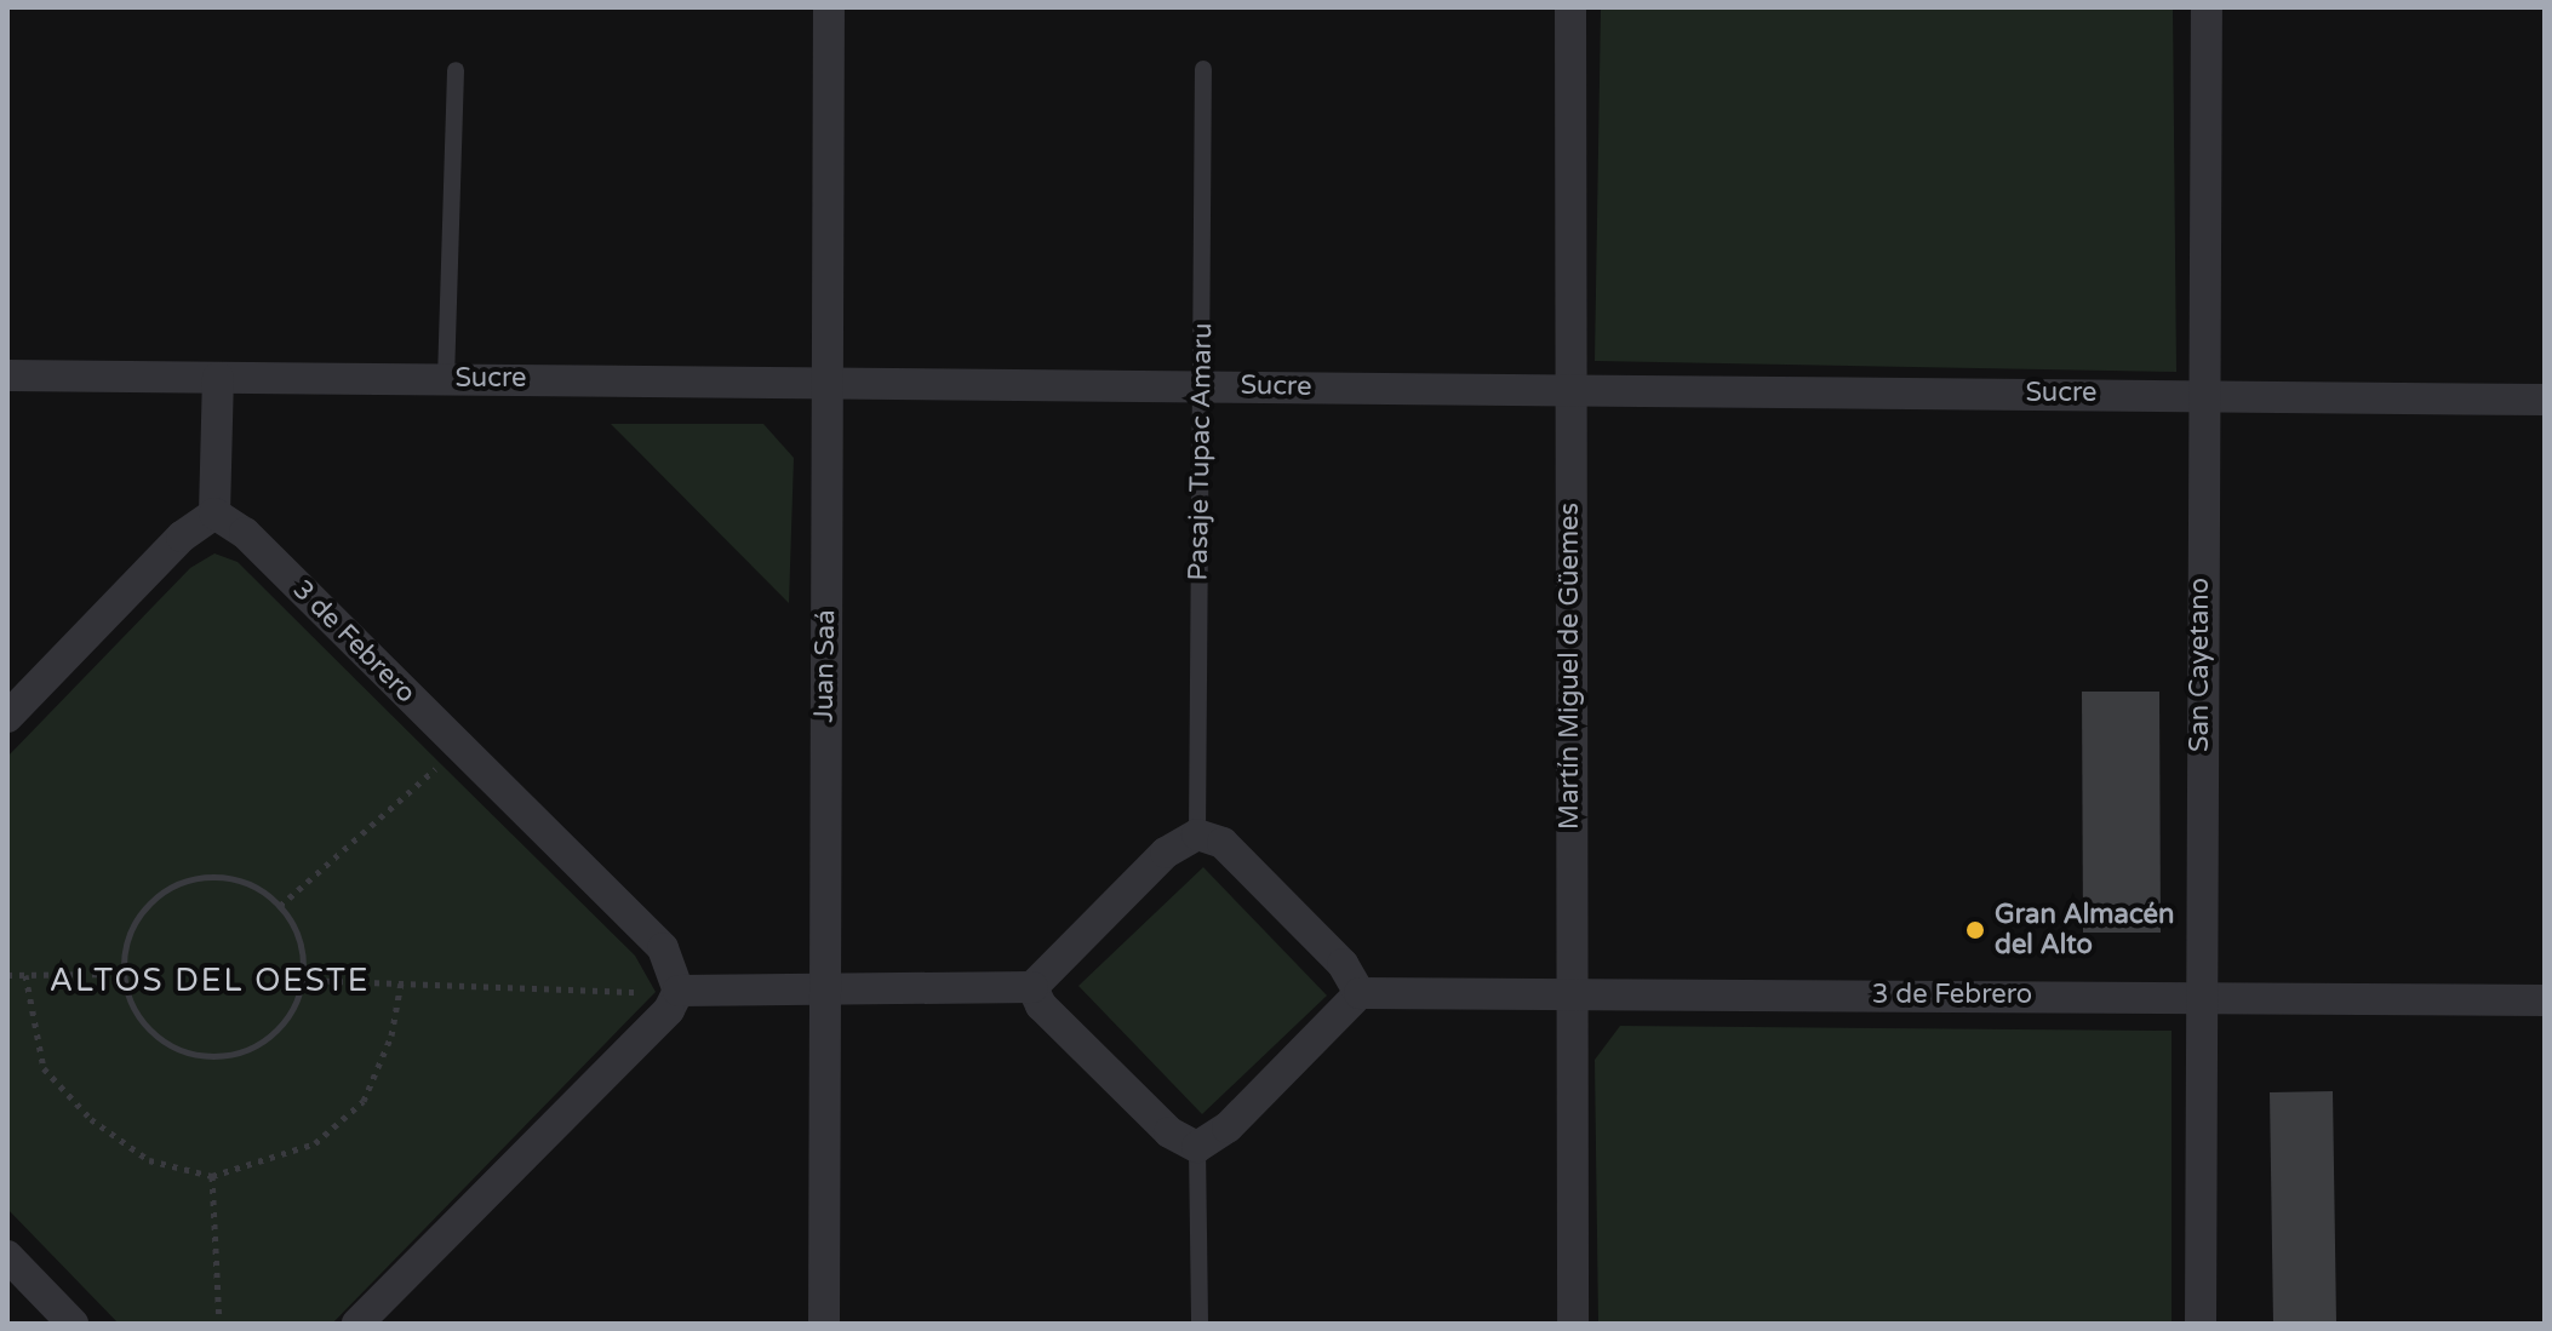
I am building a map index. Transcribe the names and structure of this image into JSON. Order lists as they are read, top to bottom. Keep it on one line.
{"streets":{"street":["Sucre","3 de Febrero","San Cayetano","Juan Saá","Martín Miguel de Güemes"],"lane":["Pasaje Tupac Amaru"]},"crossings":[["Sucre","Pasaje Tupac Amaru"],["Sucre","San Cayetano"],["Sucre","Juan Saá"],["Sucre","Martín Miguel de Güemes"],["3 de Febrero","San Cayetano"],["3 de Febrero","Martín Miguel de Güemes"]],"districts":["ALTOS DEL OESTE"],"places":["Gran Almacén del Alto"]}
